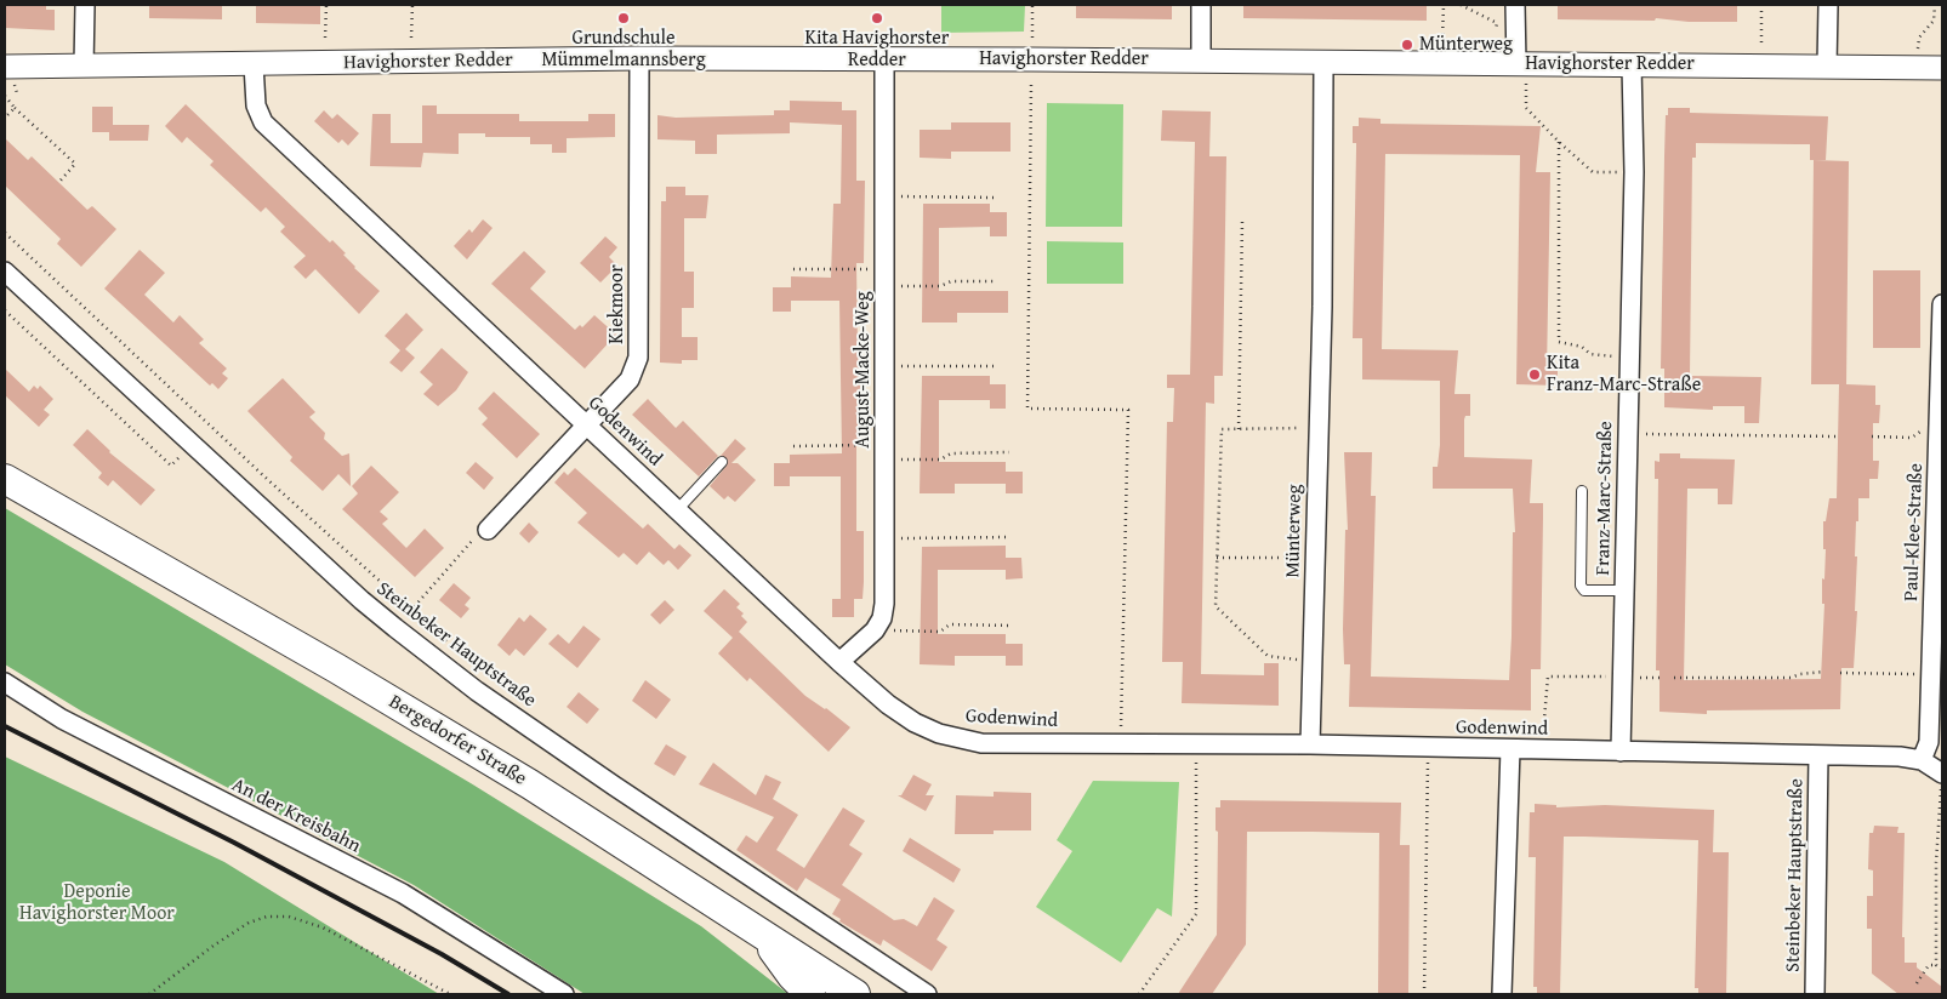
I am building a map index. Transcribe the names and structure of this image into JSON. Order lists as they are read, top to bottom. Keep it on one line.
{"streets":{"main road":["Bergedorfer Straße"],"street":["Havighorster Redder","Kiekmoor","August-Macke-Weg","Godenwind","Franz-Marc-Straße","Münterweg","Paul-Klee-Straße","Steinbeker Hauptstraße","An der Kreisbahn"]},"crossings":[["Havighorster Redder","Kiekmoor"],["Havighorster Redder","August-Macke-Weg"],["Havighorster Redder","Godenwind"],["Havighorster Redder","Franz-Marc-Straße"],["Havighorster Redder","Münterweg"],["Kiekmoor","Godenwind"],["August-Macke-Weg","Godenwind"],["Godenwind","Franz-Marc-Straße"],["Godenwind","Münterweg"],["Godenwind","Paul-Klee-Straße"],["Godenwind","Steinbeker Hauptstraße"]],"parks":["Deponie Havighorster Moor"],"places":["Grundschule Mümmelmannsberg","Kita Havighorster Redder","Münterweg","Kita Franz-Marc-Straße"]}
